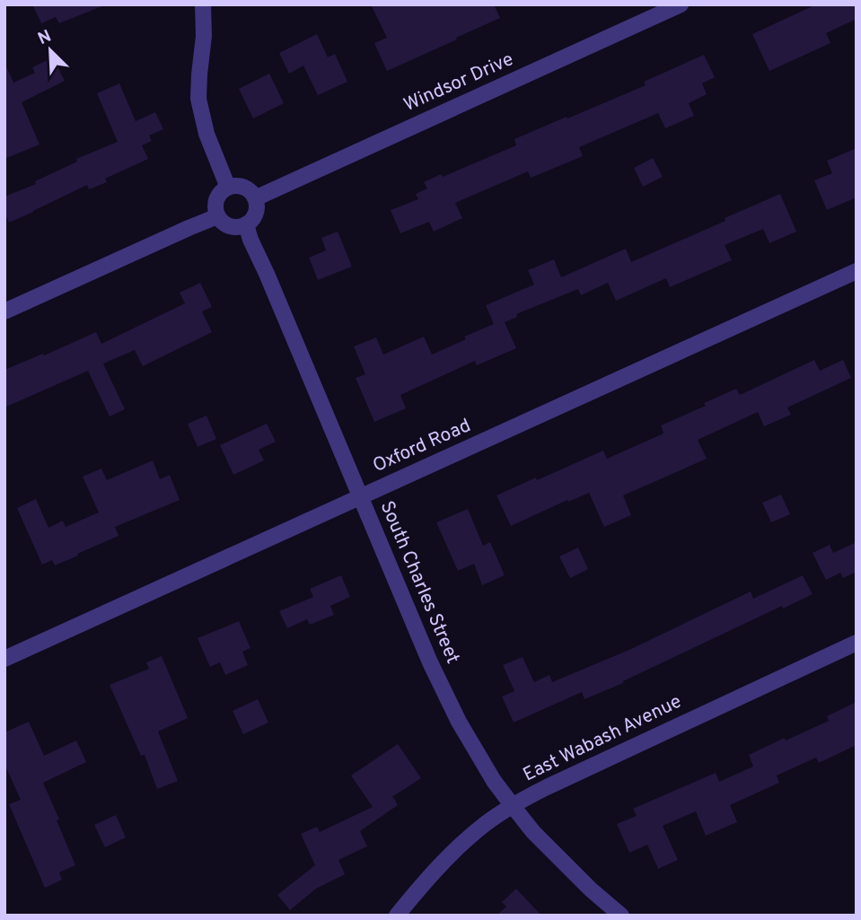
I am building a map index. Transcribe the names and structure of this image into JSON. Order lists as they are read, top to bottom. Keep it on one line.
{"streets":{"street":["Windsor Drive","Oxford Road","South Charles Street","East Wabash Avenue"]},"crossings":[["Windsor Drive","South Charles Street"],["Oxford Road","South Charles Street"],["South Charles Street","East Wabash Avenue"]],"north":"top left"}
